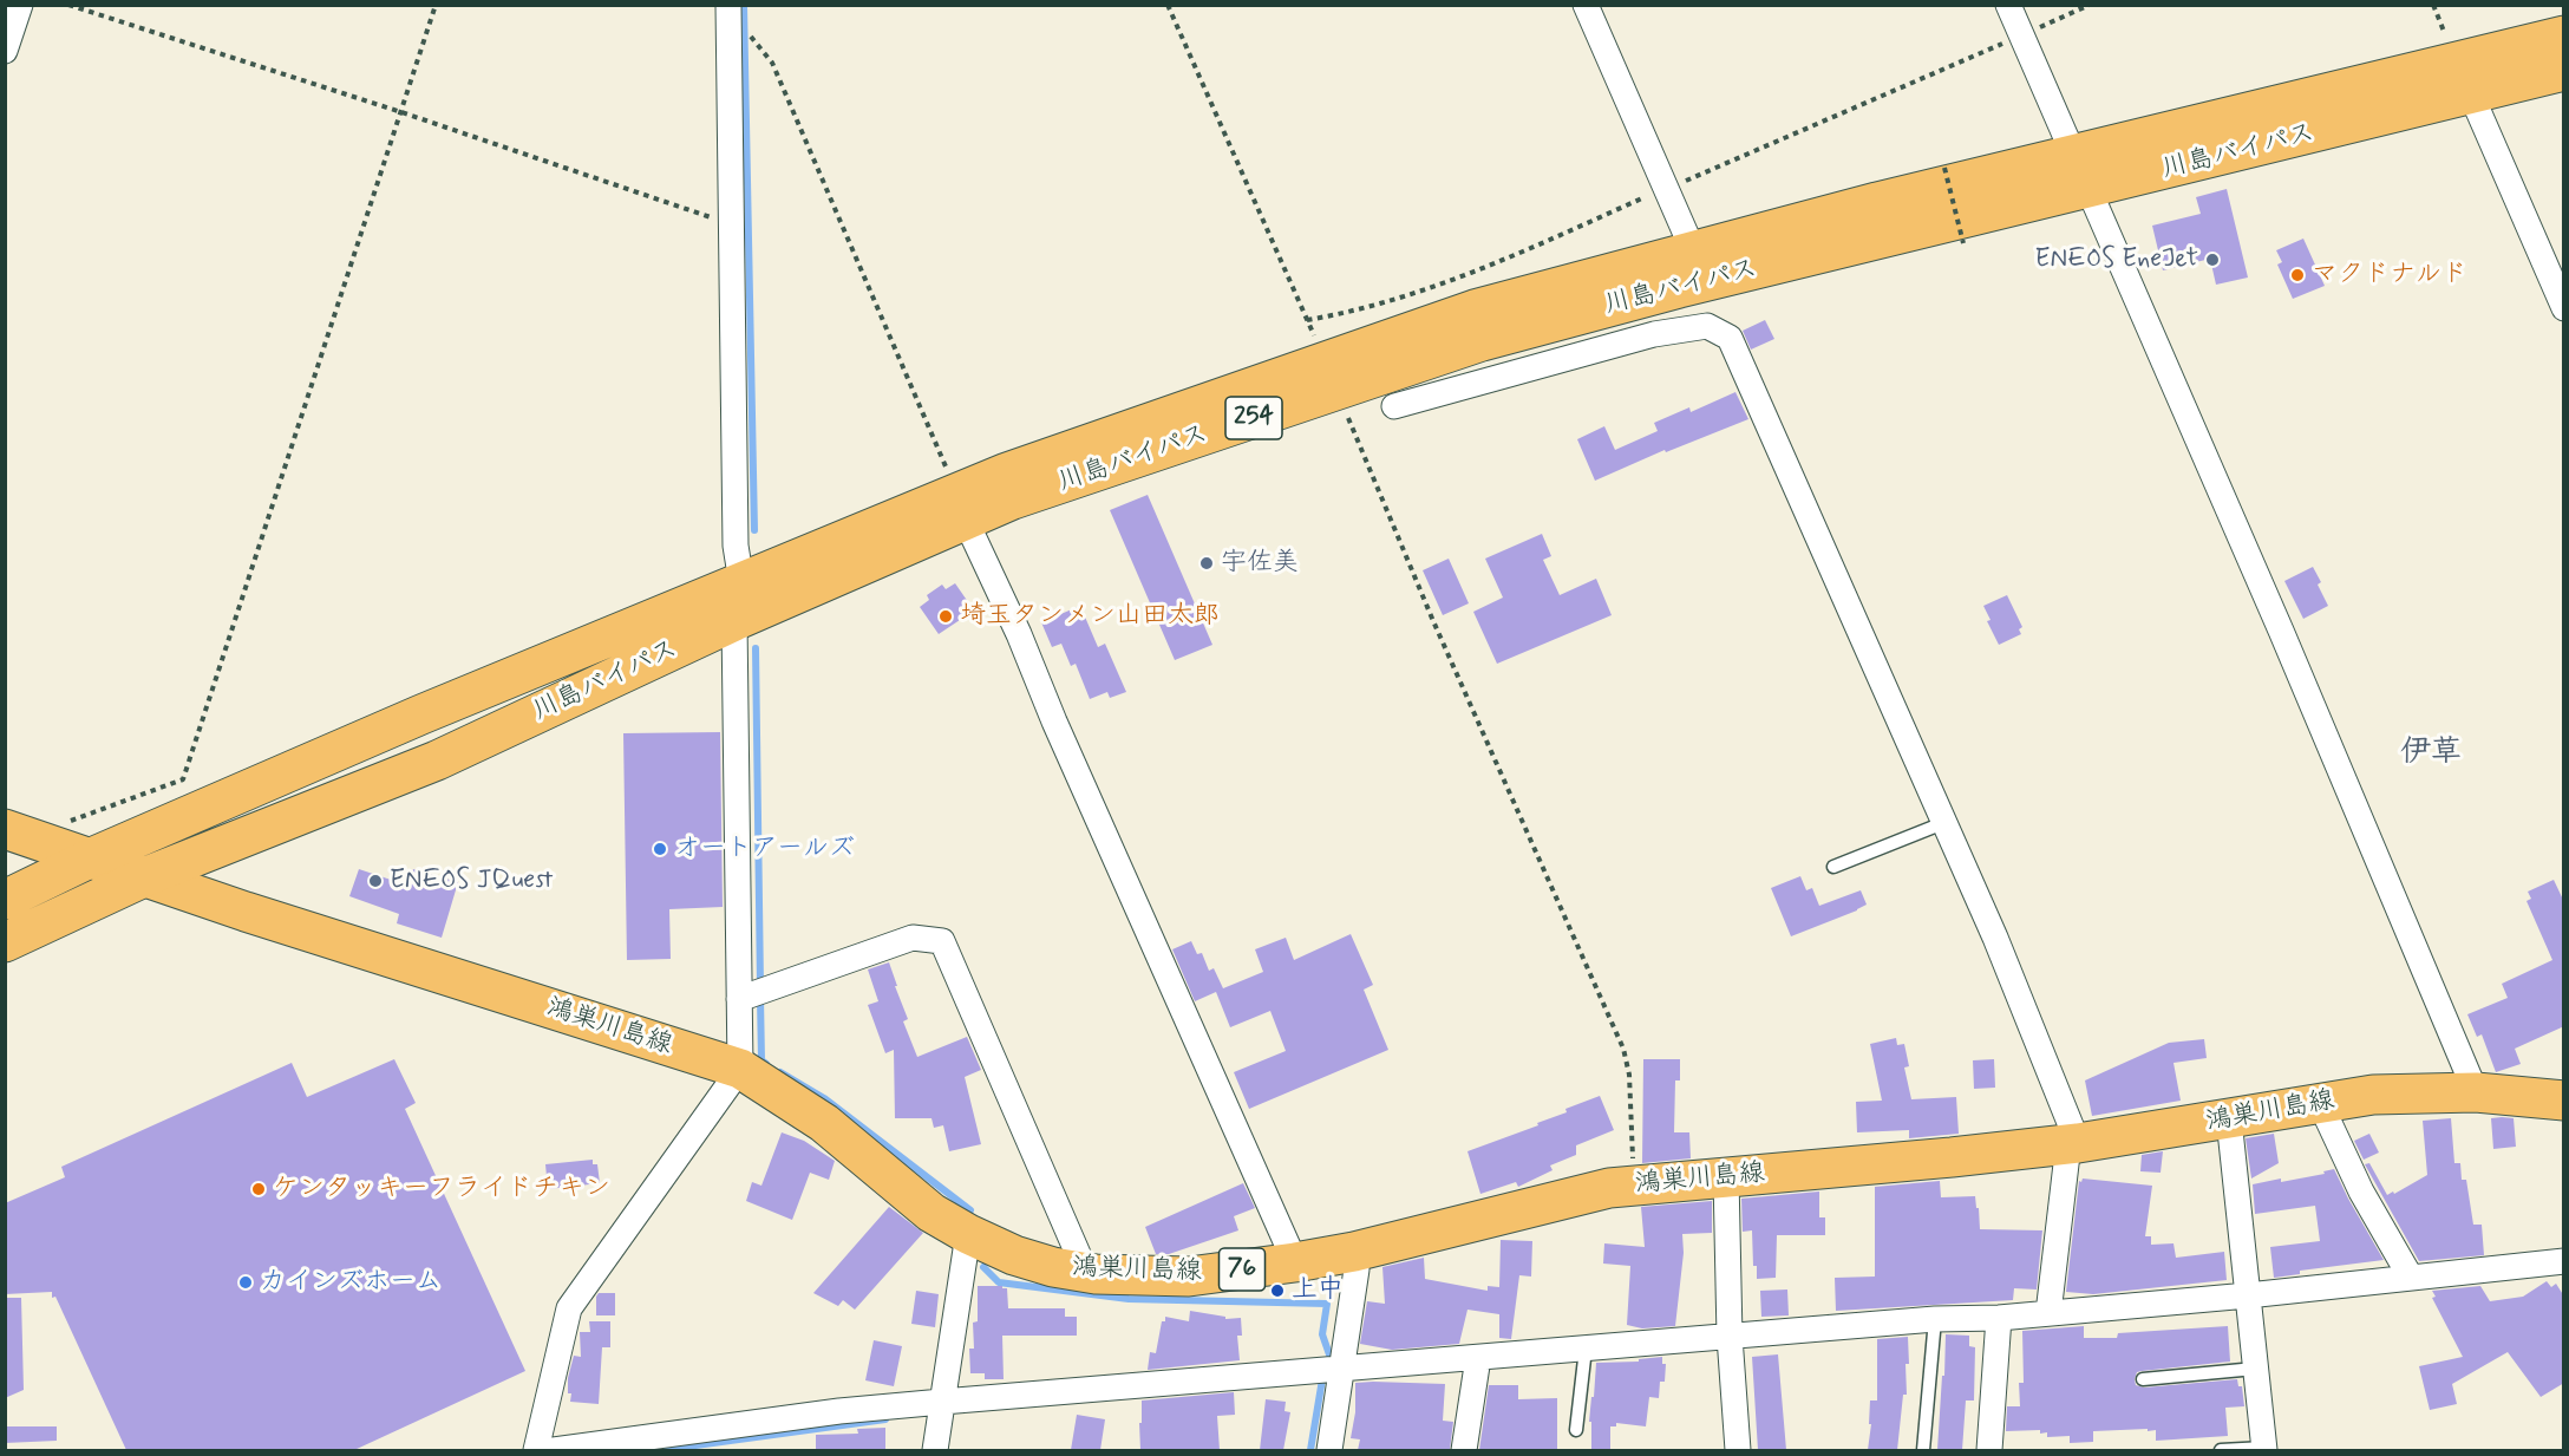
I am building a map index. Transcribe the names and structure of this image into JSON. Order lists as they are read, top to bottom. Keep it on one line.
{"streets":{"main road":["川島バイパス","254","鴻巣川島線","76"]},"crossings":[["川島バイパス","鴻巣川島線"]],"districts":["伊草"],"places":["ENEOS EneJet","マクドナルド","宇佐美","埼玉タンメン山田太郎","オートアールズ","ENEOS JQuest","ケンタッキーフライドチキン","カインズホーム","上中"]}
